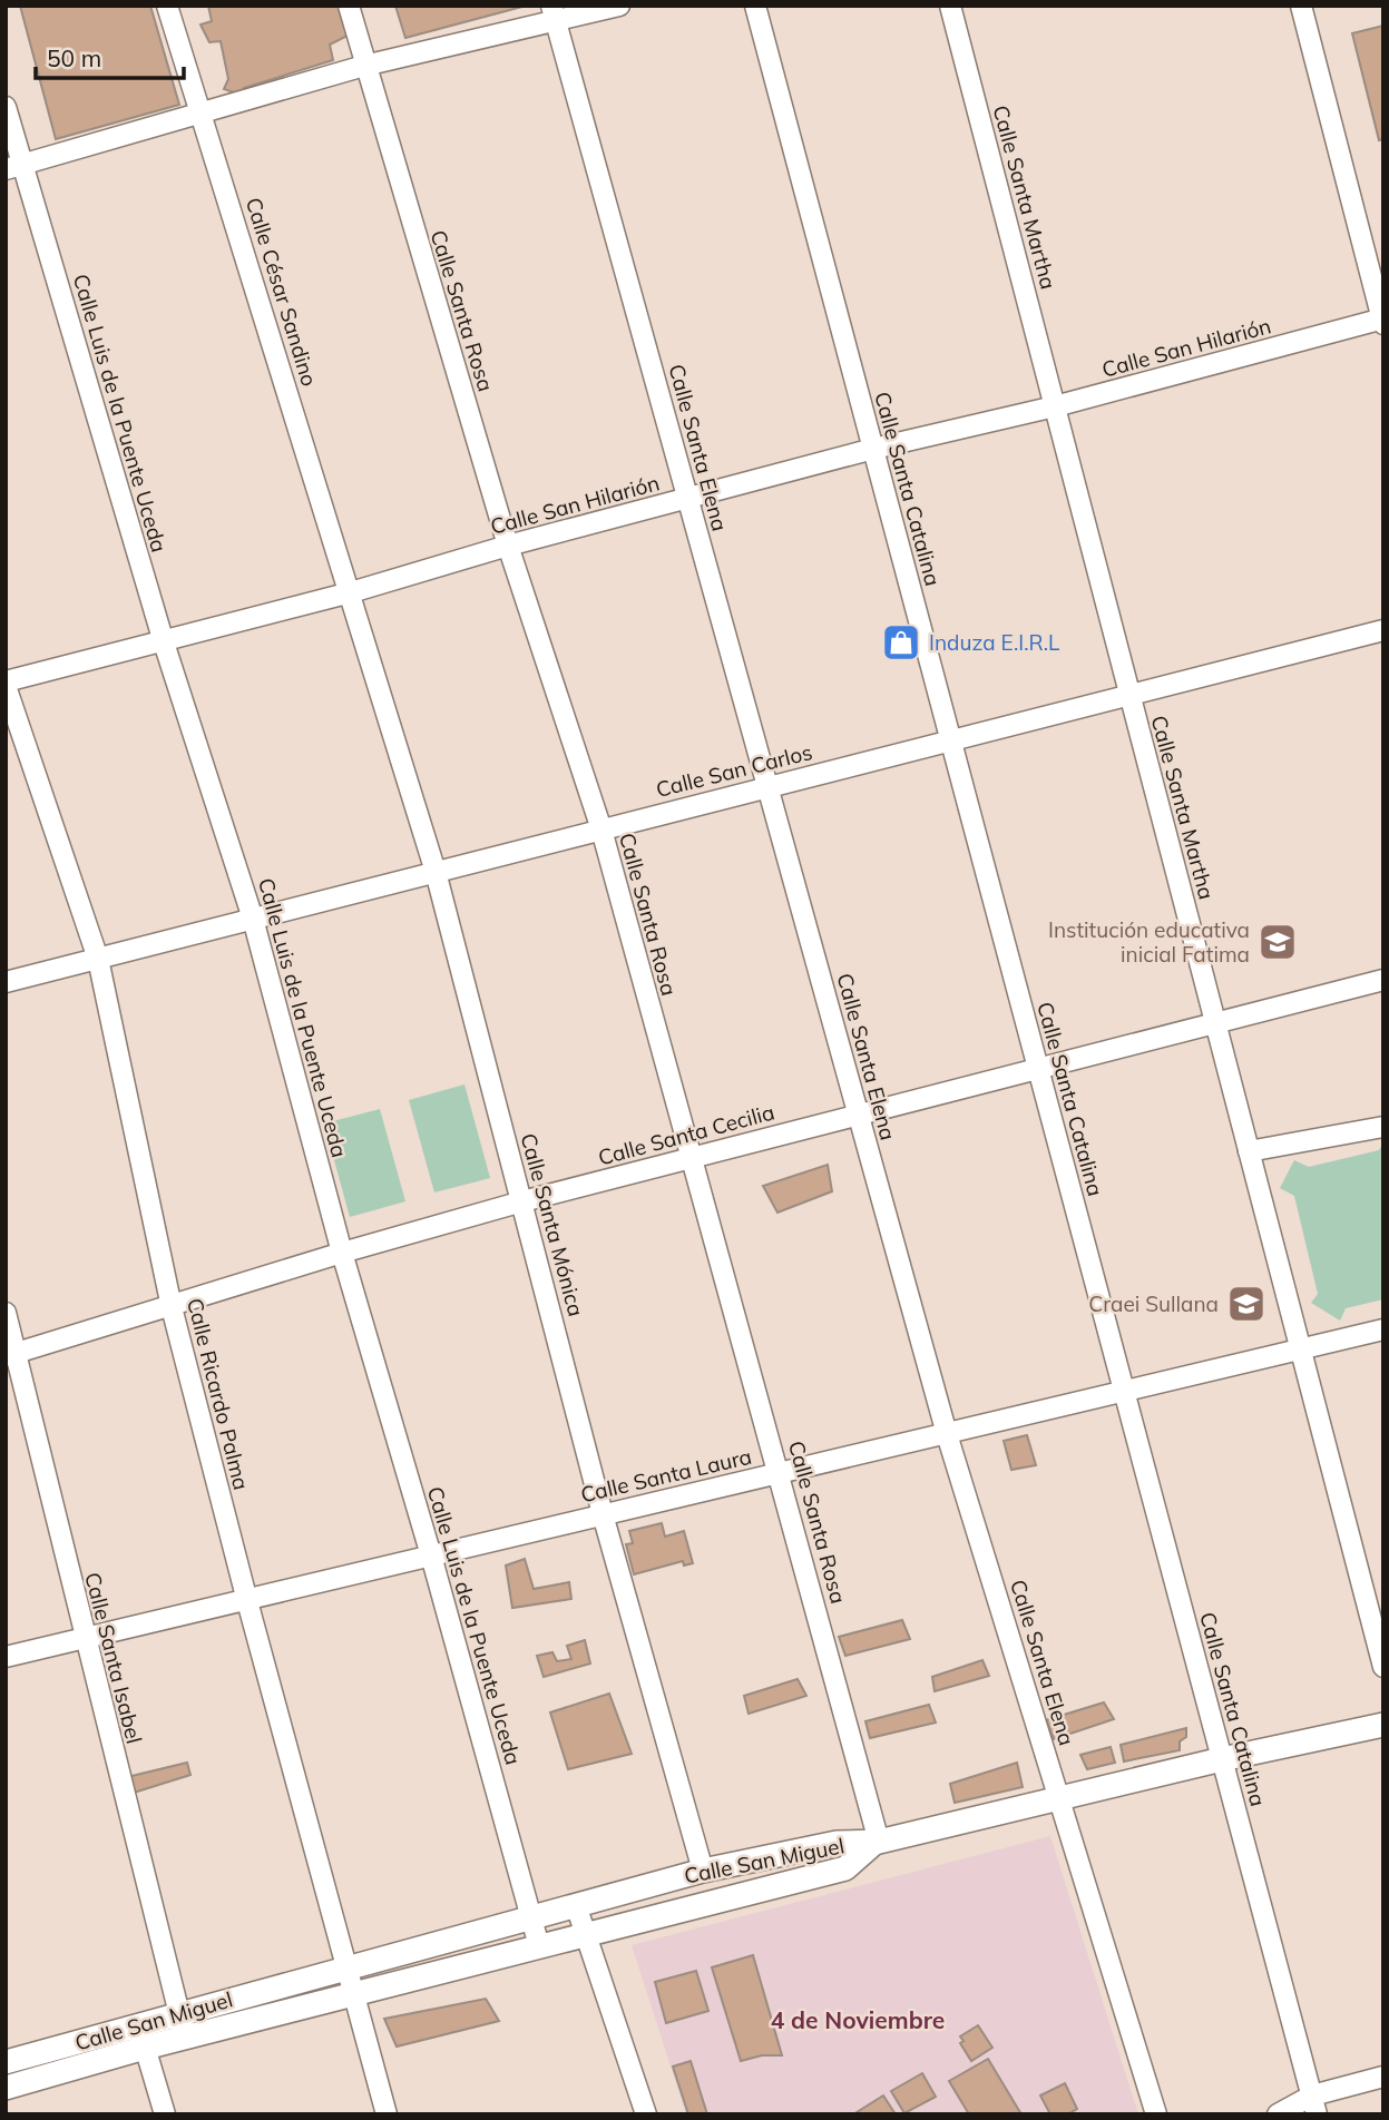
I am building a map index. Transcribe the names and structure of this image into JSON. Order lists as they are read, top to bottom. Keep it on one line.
{"streets":{"street":["Calle Santa Martha","Calle César Sandino","Calle Santa Rosa","Calle San Hilarión","Calle Luis de la Puente Uceda","Calle Santa Elena","Calle Santa Catalina","Calle San Carlos","Calle Santa Cecilia","Calle Santa Mónica","Calle Ricardo Palma","Calle Santa Laura","Calle Santa Isabel","Calle San Miguel"]},"crossings":[["Calle Santa Martha","Calle San Hilarión"],["Calle Santa Martha","Calle San Carlos"],["Calle Santa Martha","Calle Santa Cecilia"],["Calle Santa Martha","Calle Santa Laura"],["Calle César Sandino","Calle San Hilarión"],["Calle César Sandino","Calle Santa Mónica"],["Calle Santa Rosa","Calle San Hilarión"],["Calle Santa Rosa","Calle San Carlos"],["Calle Santa Rosa","Calle Santa Cecilia"],["Calle Santa Rosa","Calle Santa Laura"],["Calle Santa Rosa","Calle San Miguel"],["Calle San Hilarión","Calle Luis de la Puente Uceda"],["Calle San Hilarión","Calle Santa Elena"],["Calle San Hilarión","Calle Santa Catalina"],["Calle San Hilarión","Calle Santa Mónica"],["Calle San Hilarión","Calle Ricardo Palma"],["Calle Luis de la Puente Uceda","Calle San Carlos"],["Calle Luis de la Puente Uceda","Calle Santa Cecilia"],["Calle Luis de la Puente Uceda","Calle Santa Laura"],["Calle Luis de la Puente Uceda","Calle San Miguel"],["Calle Santa Elena","Calle San Carlos"],["Calle Santa Elena","Calle Santa Cecilia"],["Calle Santa Elena","Calle Santa Laura"],["Calle Santa Catalina","Calle San Carlos"],["Calle Santa Catalina","Calle Santa Cecilia"],["Calle Santa Catalina","Calle Santa Laura"],["Calle San Carlos","Calle Santa Mónica"],["Calle San Carlos","Calle Ricardo Palma"],["Calle Santa Cecilia","Calle Santa Mónica"],["Calle Santa Cecilia","Calle Ricardo Palma"],["Calle Santa Cecilia","Calle Santa Isabel"],["Calle Santa Mónica","Calle Santa Laura"],["Calle Santa Mónica","Calle San Miguel"],["Calle Ricardo Palma","Calle Santa Laura"],["Calle Ricardo Palma","Calle San Miguel"],["Calle Santa Laura","Calle Santa Isabel"],["Calle Santa Isabel","Calle San Miguel"]],"districts":["4 de Noviembre"],"places":{"shop":["Induza E.I.R.L"],"school or university":["Institución educativa inicial Fatima","Craei Sullana"]},"scale_bar":"50 m"}
